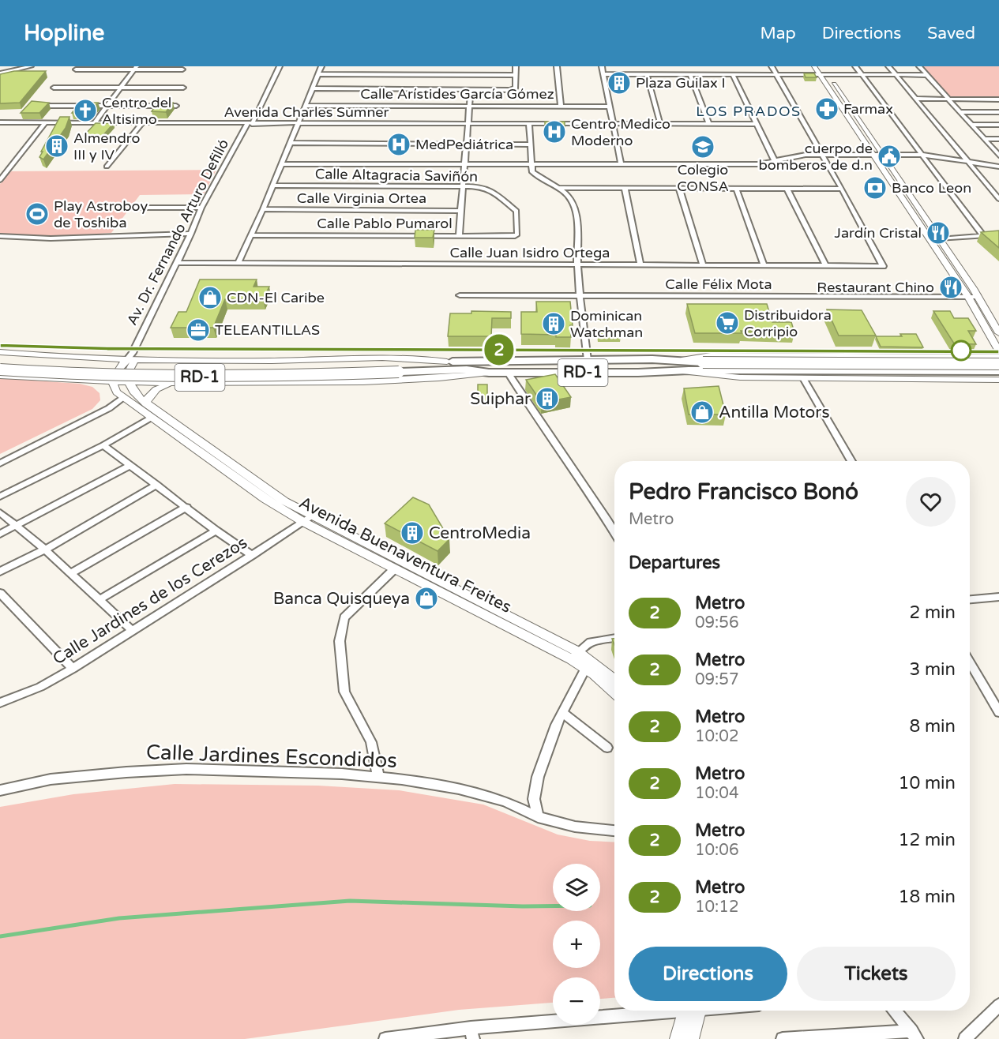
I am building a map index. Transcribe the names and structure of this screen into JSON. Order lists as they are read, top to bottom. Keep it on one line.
{"streets":{"highway":["RD-1"],"main road":["Avenida Buenaventura Freites"],"street":["Calle Arístides García Gómez","Avenida Charles Sumner","Calle Altagracia Saviñón","Calle Virginia Ortea","Calle Pablo Pumarol","Av. Dr. Fernando Arturo Defilló","Calle Juan Isidro Ortega","Calle Félix Mota","Calle Jardines de los Cerezos","Calle Jardines Escondidos"]},"crossings":[["Avenida Charles Sumner","Av. Dr. Fernando Arturo Defilló"],["Calle Altagracia Saviñón","Calle Pablo Pumarol"],["Av. Dr. Fernando Arturo Defilló","Calle Juan Isidro Ortega"],["Av. Dr. Fernando Arturo Defilló","RD-1"],["RD-1","Avenida Buenaventura Freites"],["Avenida Buenaventura Freites","Calle Jardines de los Cerezos"]],"districts":["LOS PRADOS"],"places":{"building":["Plaza Guilax I","Almendro III y IV","Dominican Watchman","Suiphar","CentroMedia"],"pharmacy":["Farmax"],"church":["Centro del Altisimo"],"hospital":["Centro Medico Moderno","MedPediátrica"],"school or university":["Colegio CONSA"],"public building":["cuerpo de bomberos de d.n"],"bank":["Banco Leon"],"sports":["Play Astroboy de Toshiba"],"restaurant":["Jardín Cristal","Restaurant Chino"],"shop":["CDN-El Caribe","Antilla Motors","Banca Quisqueya"],"supermarket":["Distribuidora Corripio"],"office":["TELEANTILLAS"]},"lines":["metro line 2"],"page":{"header":"Hopline","nav":["Map","Directions","Saved"],"on_map":"2","heading":[["Pedro Francisco Bonó","Metro"],"Departures"],"list":[{"mark":"2","name":"Metro","note":"09:56","value":"2 min"},{"mark":"2","name":"Metro","note":"09:57","value":"3 min"},{"mark":"2","name":"Metro","note":"10:02","value":"8 min"},{"mark":"2","name":"Metro","note":"10:04","value":"10 min"},{"mark":"2","name":"Metro","note":"10:06","value":"12 min"},{"mark":"2","name":"Metro","note":"10:12","value":"18 min"}],"map_buttons":["+","−"],"buttons":["Directions","Tickets"]}}
